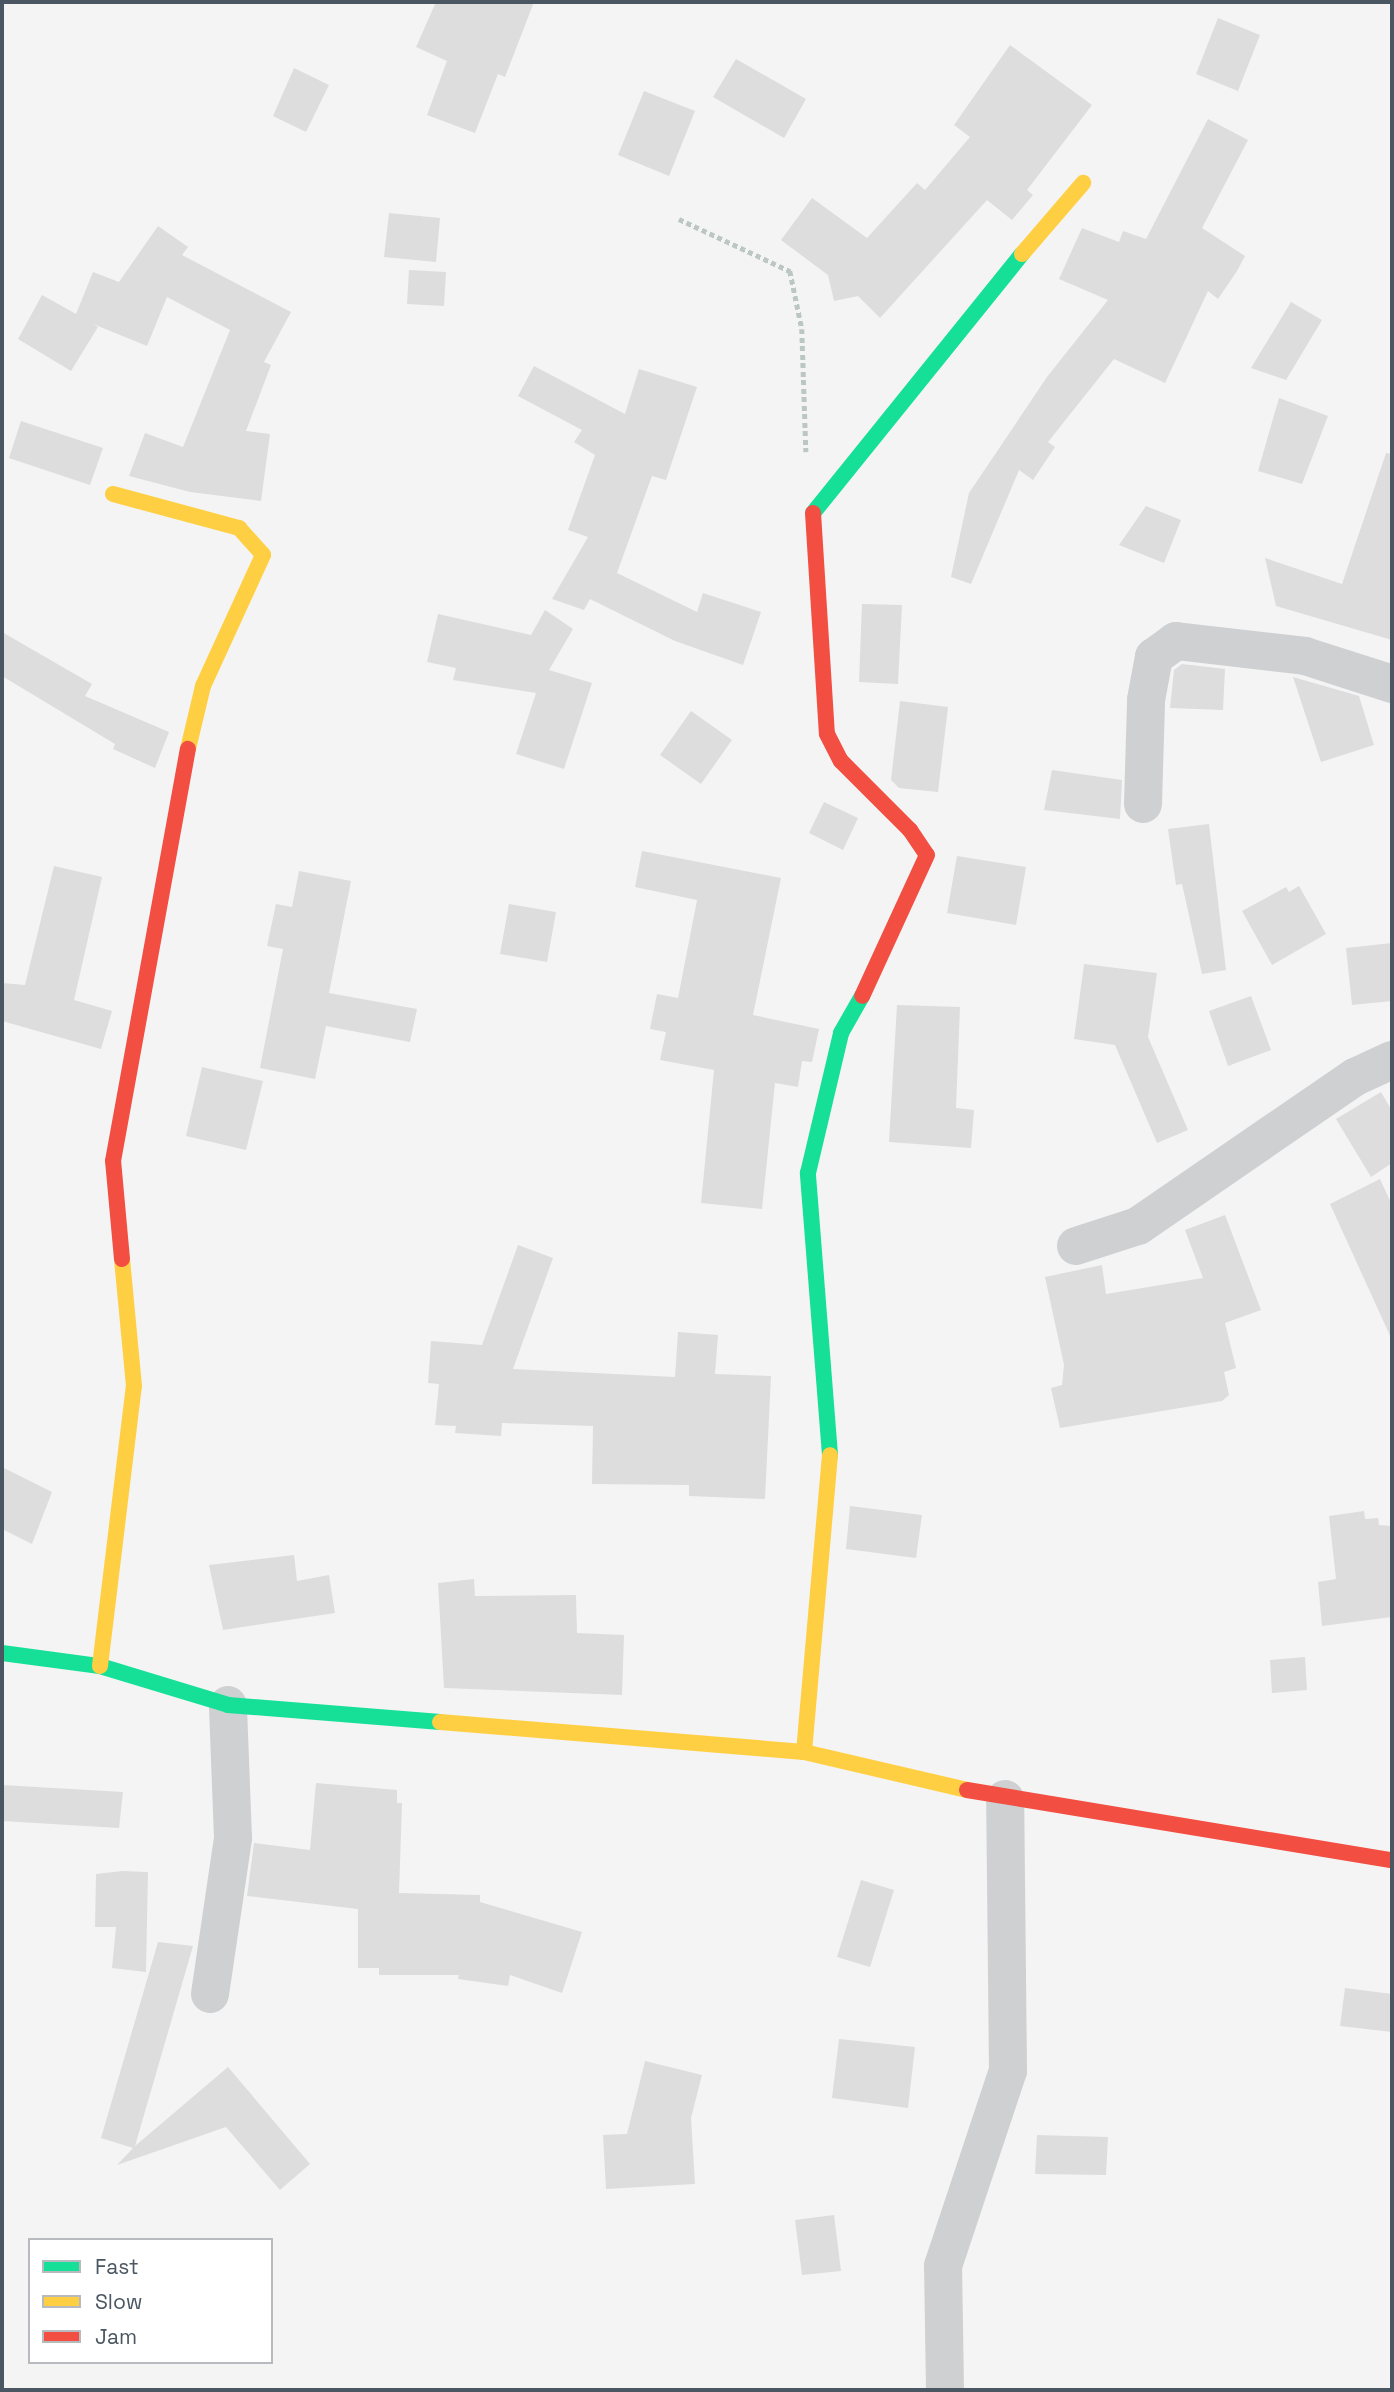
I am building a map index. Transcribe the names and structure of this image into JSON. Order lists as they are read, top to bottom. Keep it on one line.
{"legend":["Fast","Slow","Jam"]}
